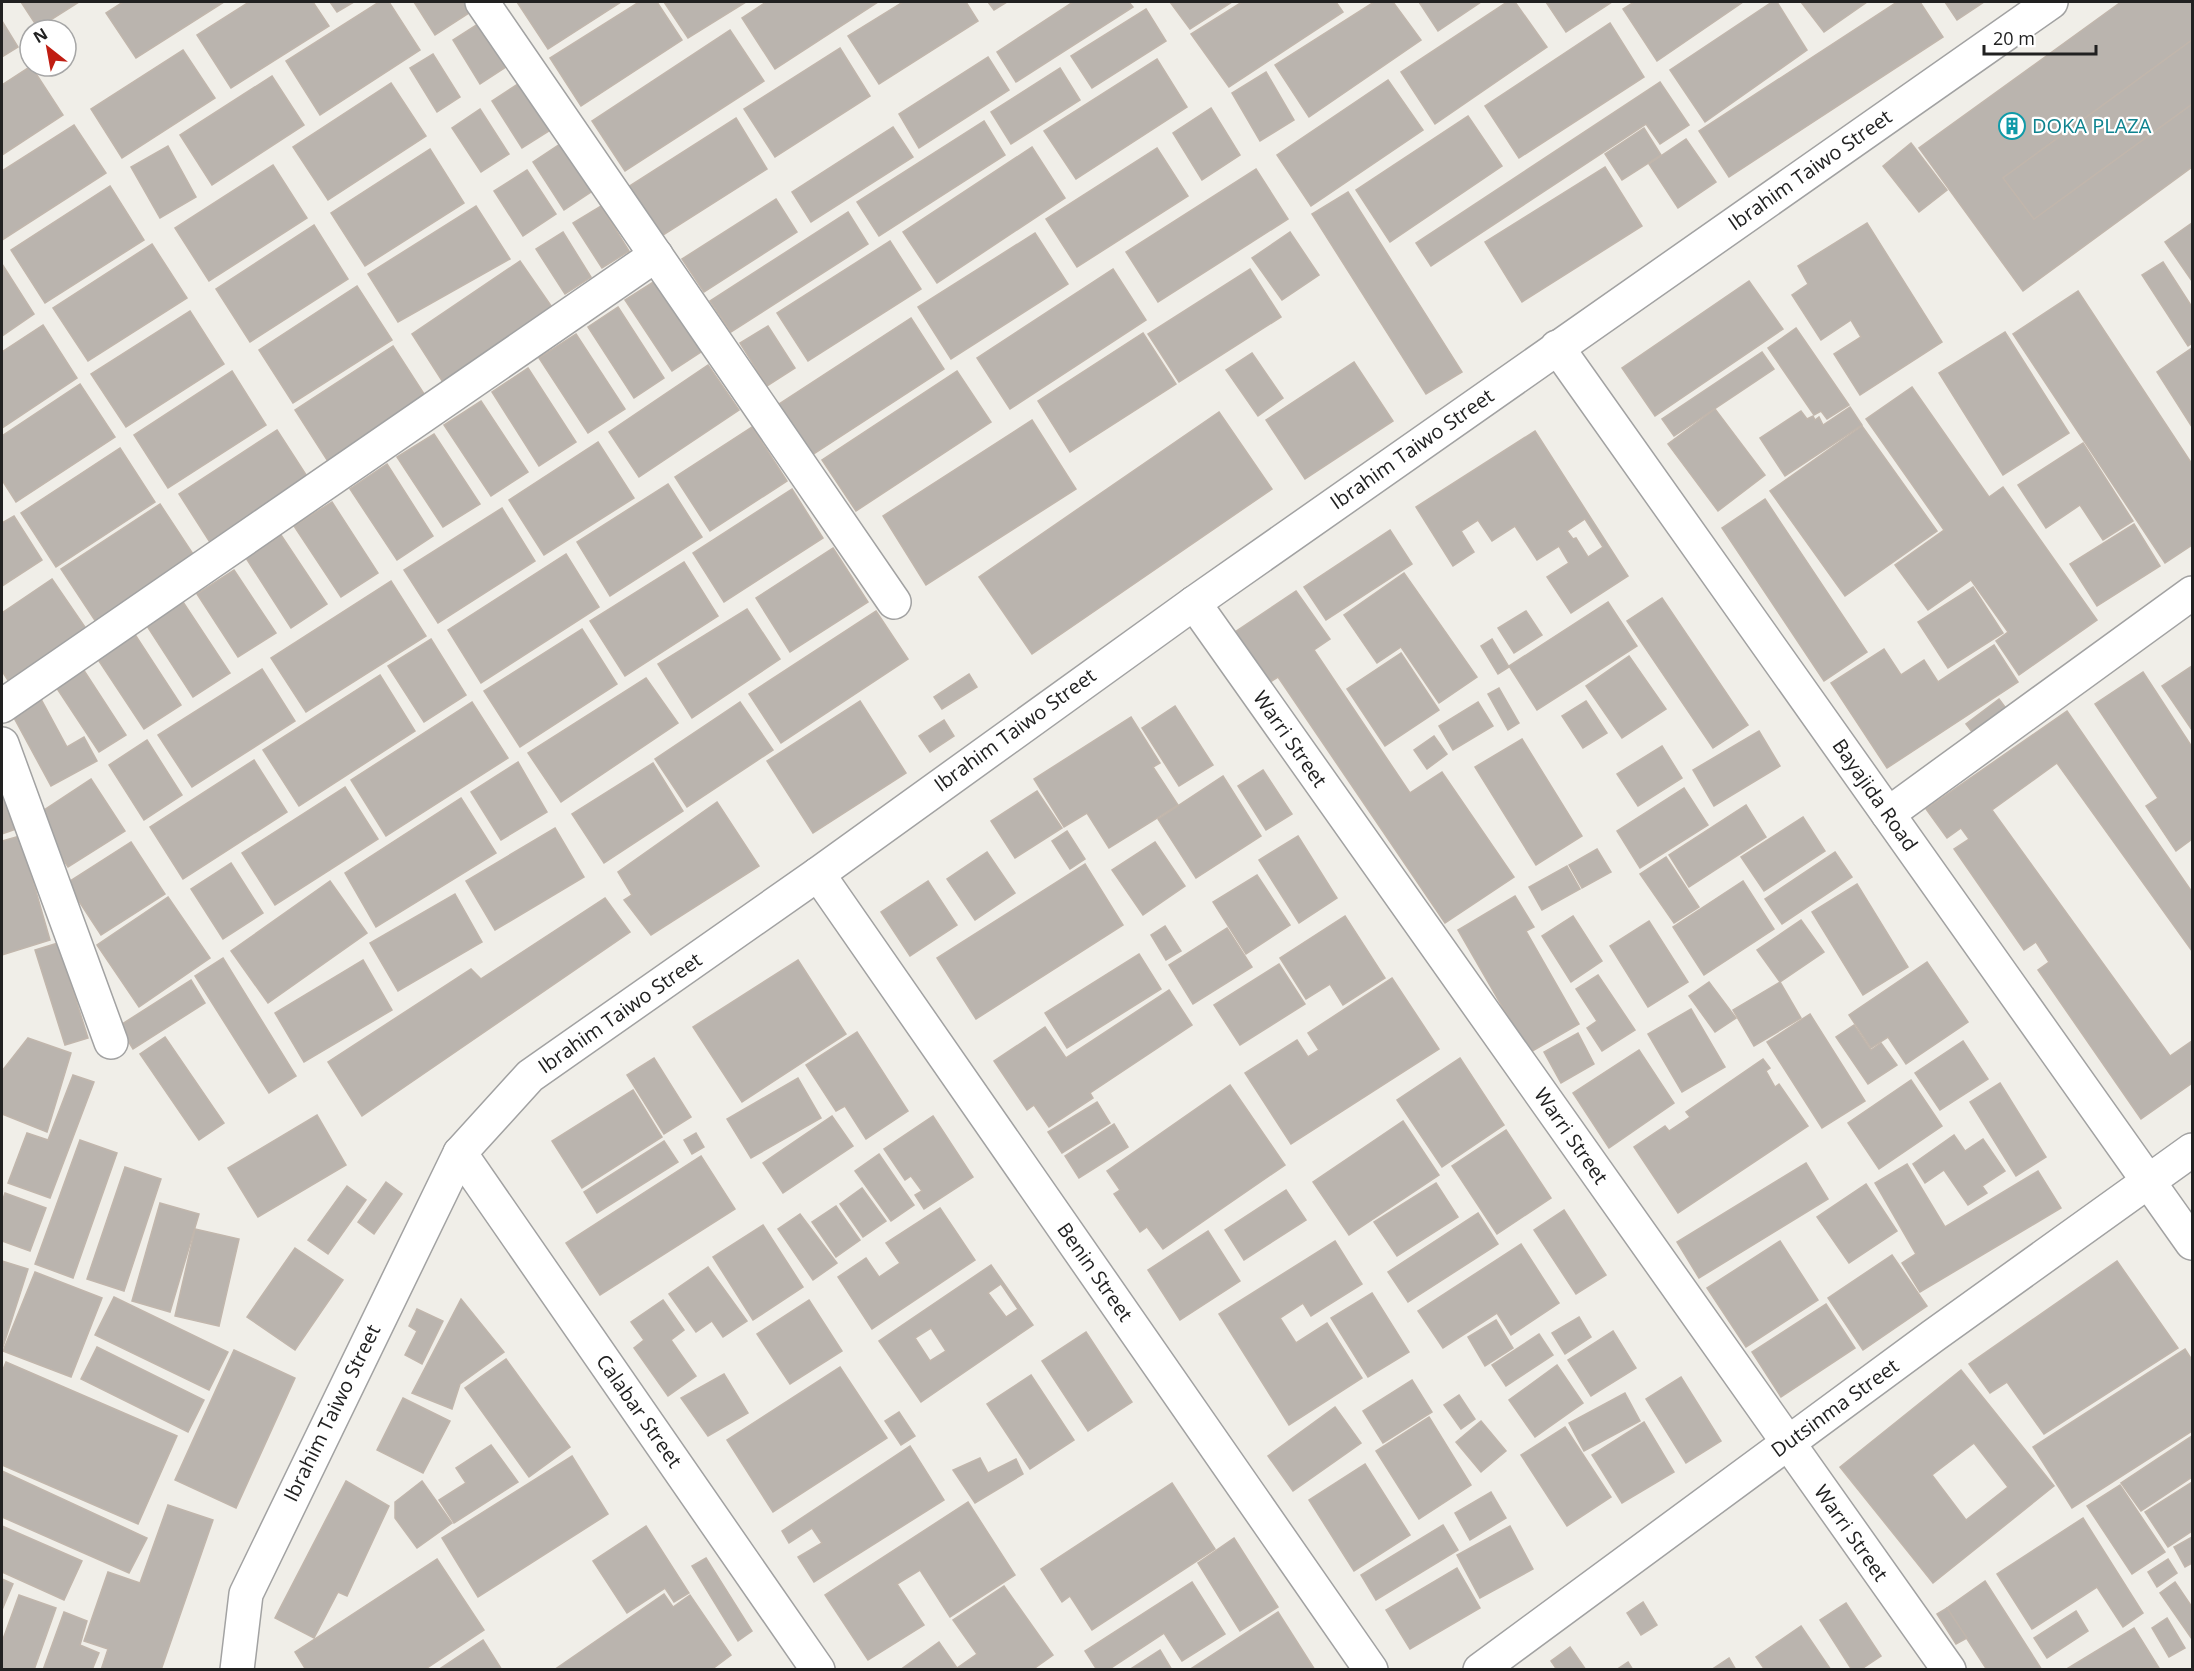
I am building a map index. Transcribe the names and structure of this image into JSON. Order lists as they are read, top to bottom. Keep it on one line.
{"streets":{"street":["Ibrahim Taiwo Street","Warri Street","Bayajida Road","Benin Street","Dutsinma Street","Calabar Street"]},"crossings":[["Ibrahim Taiwo Street","Warri Street"],["Ibrahim Taiwo Street","Bayajida Road"],["Ibrahim Taiwo Street","Benin Street"],["Ibrahim Taiwo Street","Calabar Street"],["Warri Street","Dutsinma Street"],["Bayajida Road","Dutsinma Street"]],"places":{"building":["DOKA PLAZA"]},"scale_bar":"20 m","north":"top left"}
